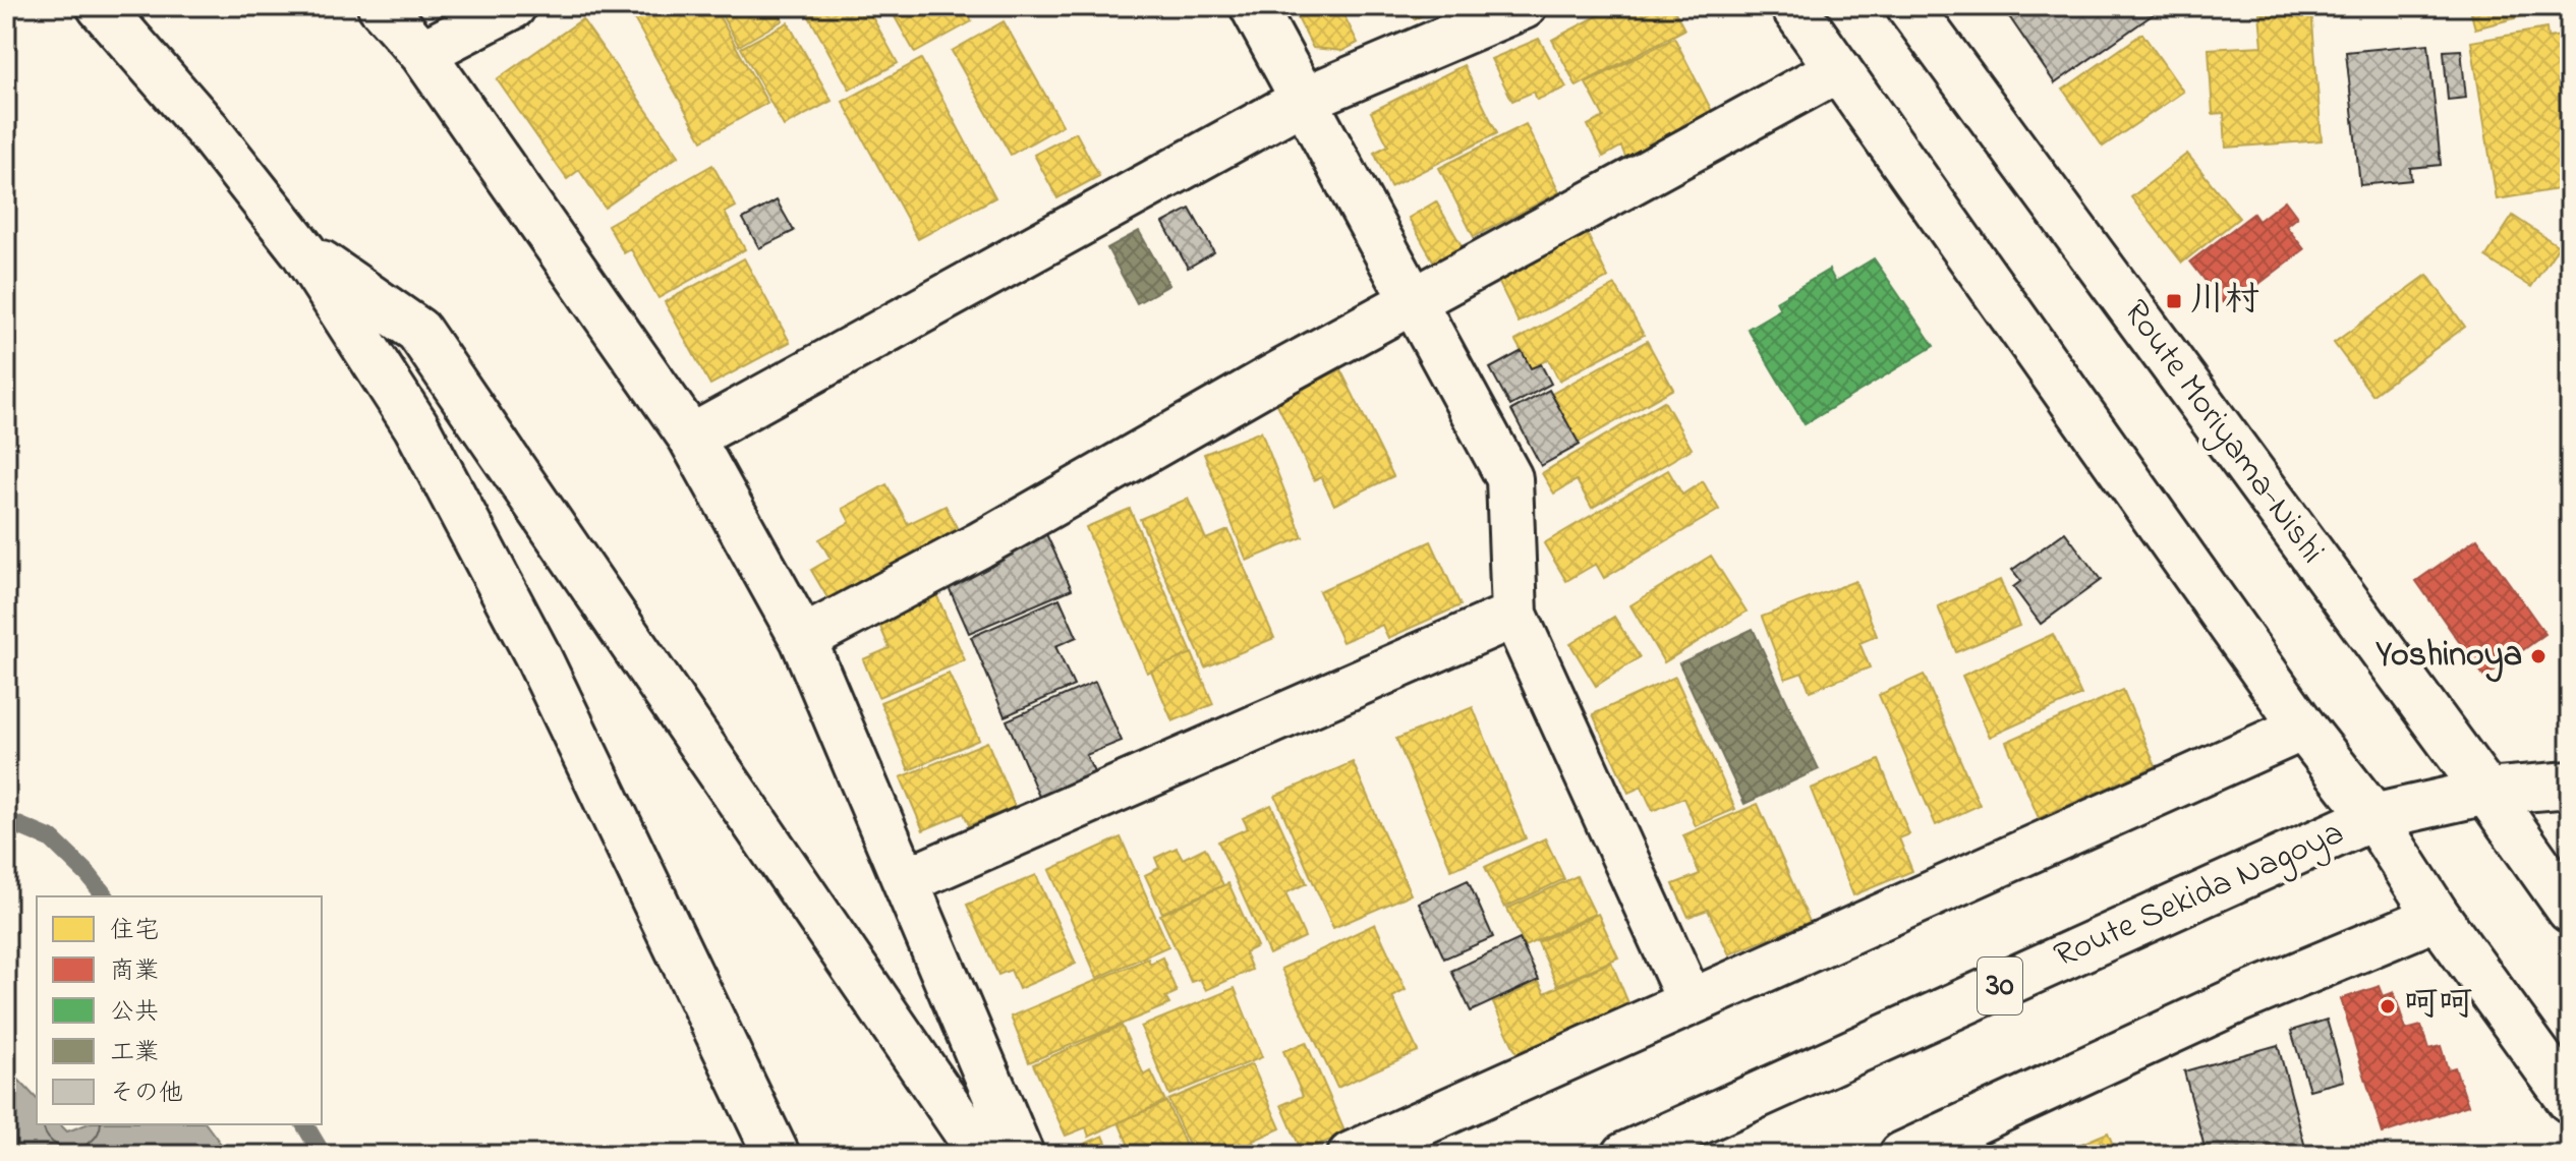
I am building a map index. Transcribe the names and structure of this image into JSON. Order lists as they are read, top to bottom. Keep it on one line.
{"streets":{"street":["Route Moriyama-Nishi","Route Sekida Nagoya","30"]},"crossings":[["Route Moriyama-Nishi","Route Sekida Nagoya"]],"places":{"transit":["川村"],"other":["Yoshinoya","呵呵"]},"legend":["住宅","商業","公共","工業","その他"]}
